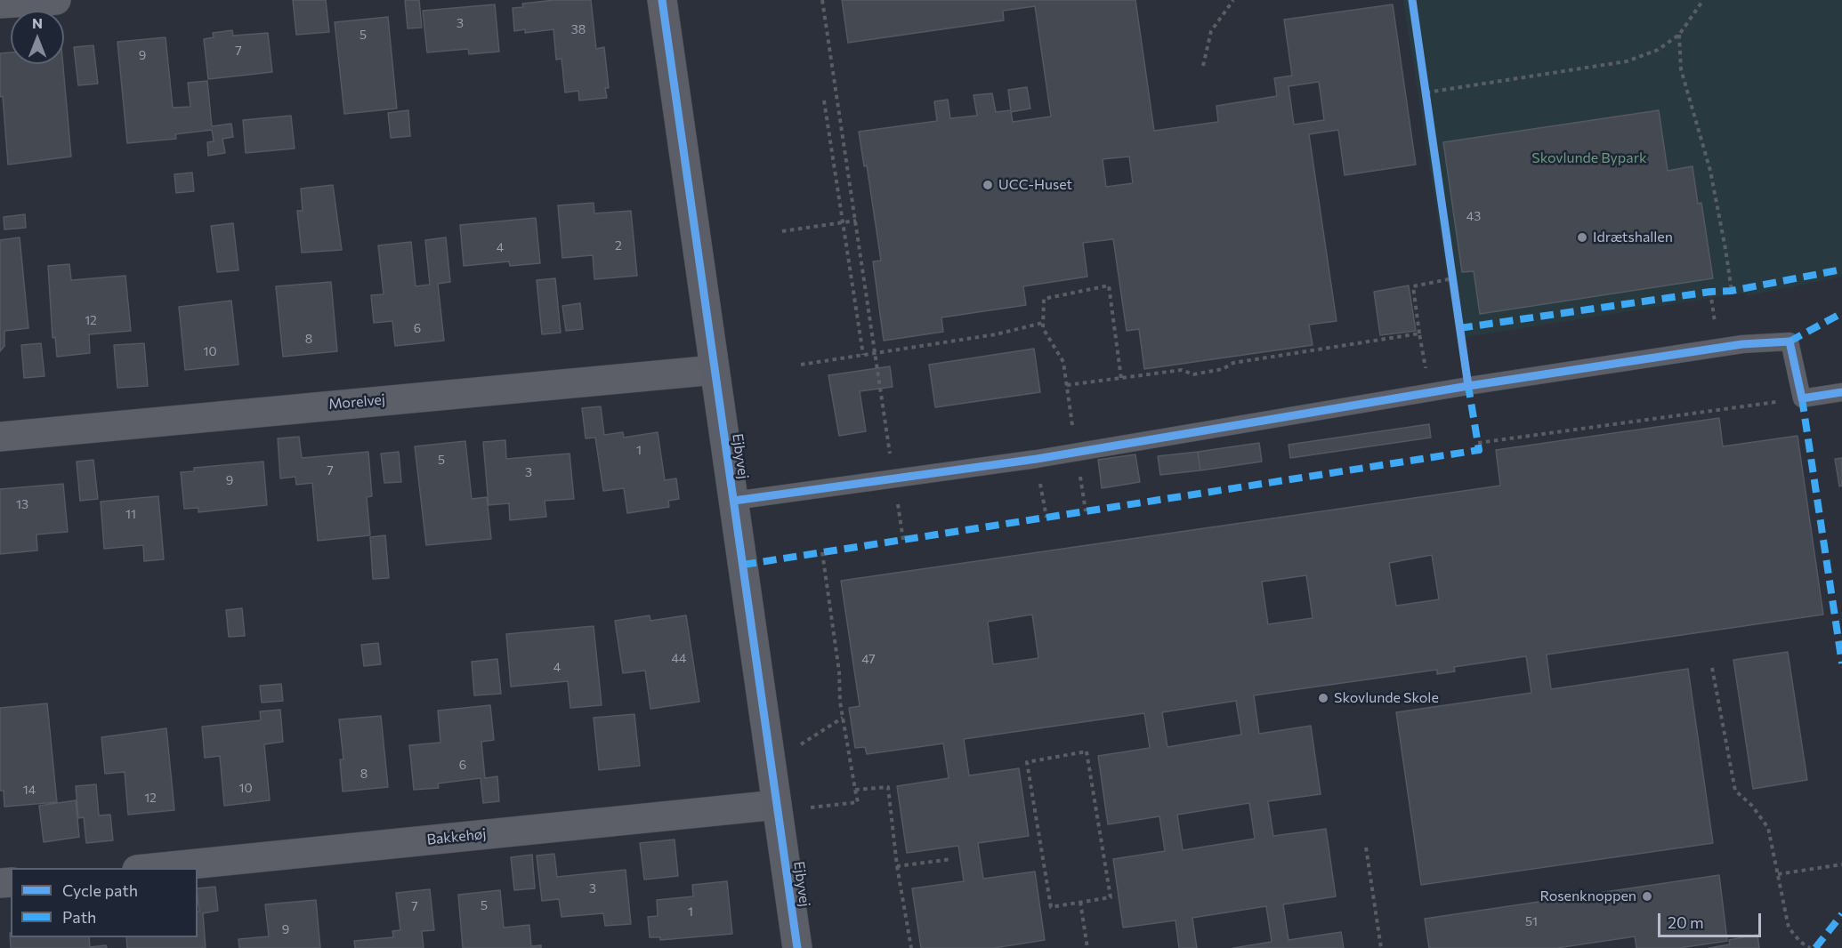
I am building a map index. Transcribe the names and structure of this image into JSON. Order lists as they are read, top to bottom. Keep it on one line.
{"streets":{"street":["Morelvej","Ejbyvej","Bakkehøj"]},"crossings":[["Morelvej","Ejbyvej"],["Ejbyvej","Bakkehøj"]],"parks":["Skovlunde Bypark"],"places":["UCC-Huset","Idrætshallen","Skovlunde Skole","Rosenknoppen"],"house_numbers":["3","38","5","7","9","43","2","4","12","6","8","10","1","5","7","3","9","13","11","44","47","4","6","8","10","14","12","3","5","7","1","51","9"],"legend":["Cycle path","Path"],"scale_bar":"20 m","north":"top"}
